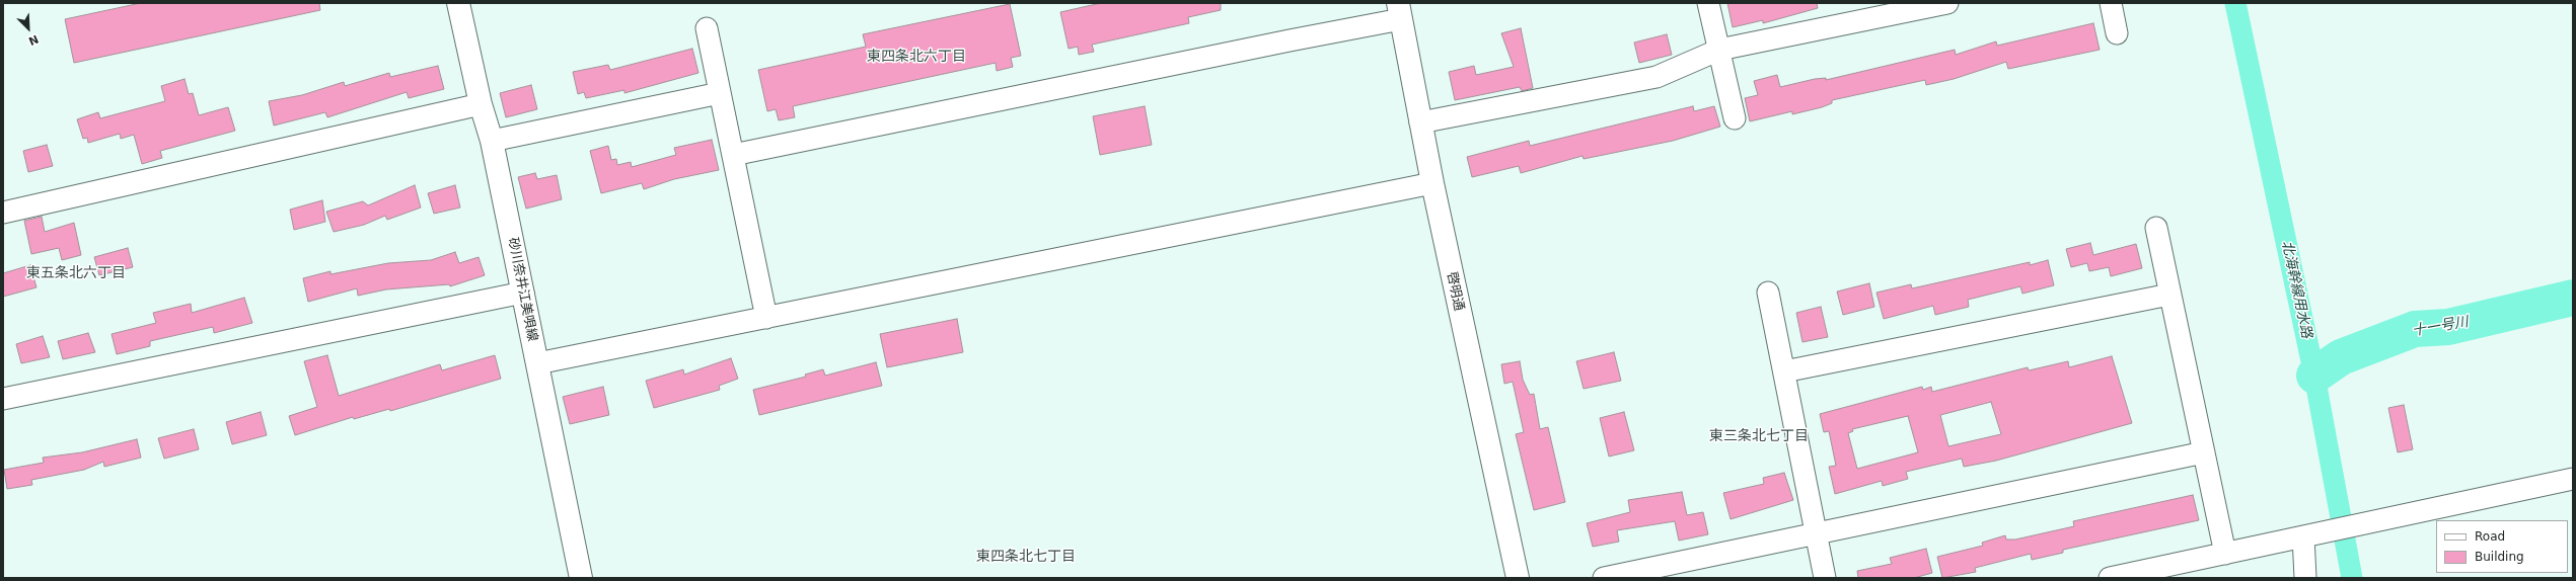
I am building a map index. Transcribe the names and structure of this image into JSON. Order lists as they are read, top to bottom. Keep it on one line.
{"streets":{"main road":["砂川奈井江美唄線","啓明通"]},"districts":["東四条北六丁目","東五条北六丁目","東三条北七丁目","東四条北七丁目"],"water":["北海幹線用水路","十一号川"],"legend":["Road","Building"],"north":"bottom right"}
